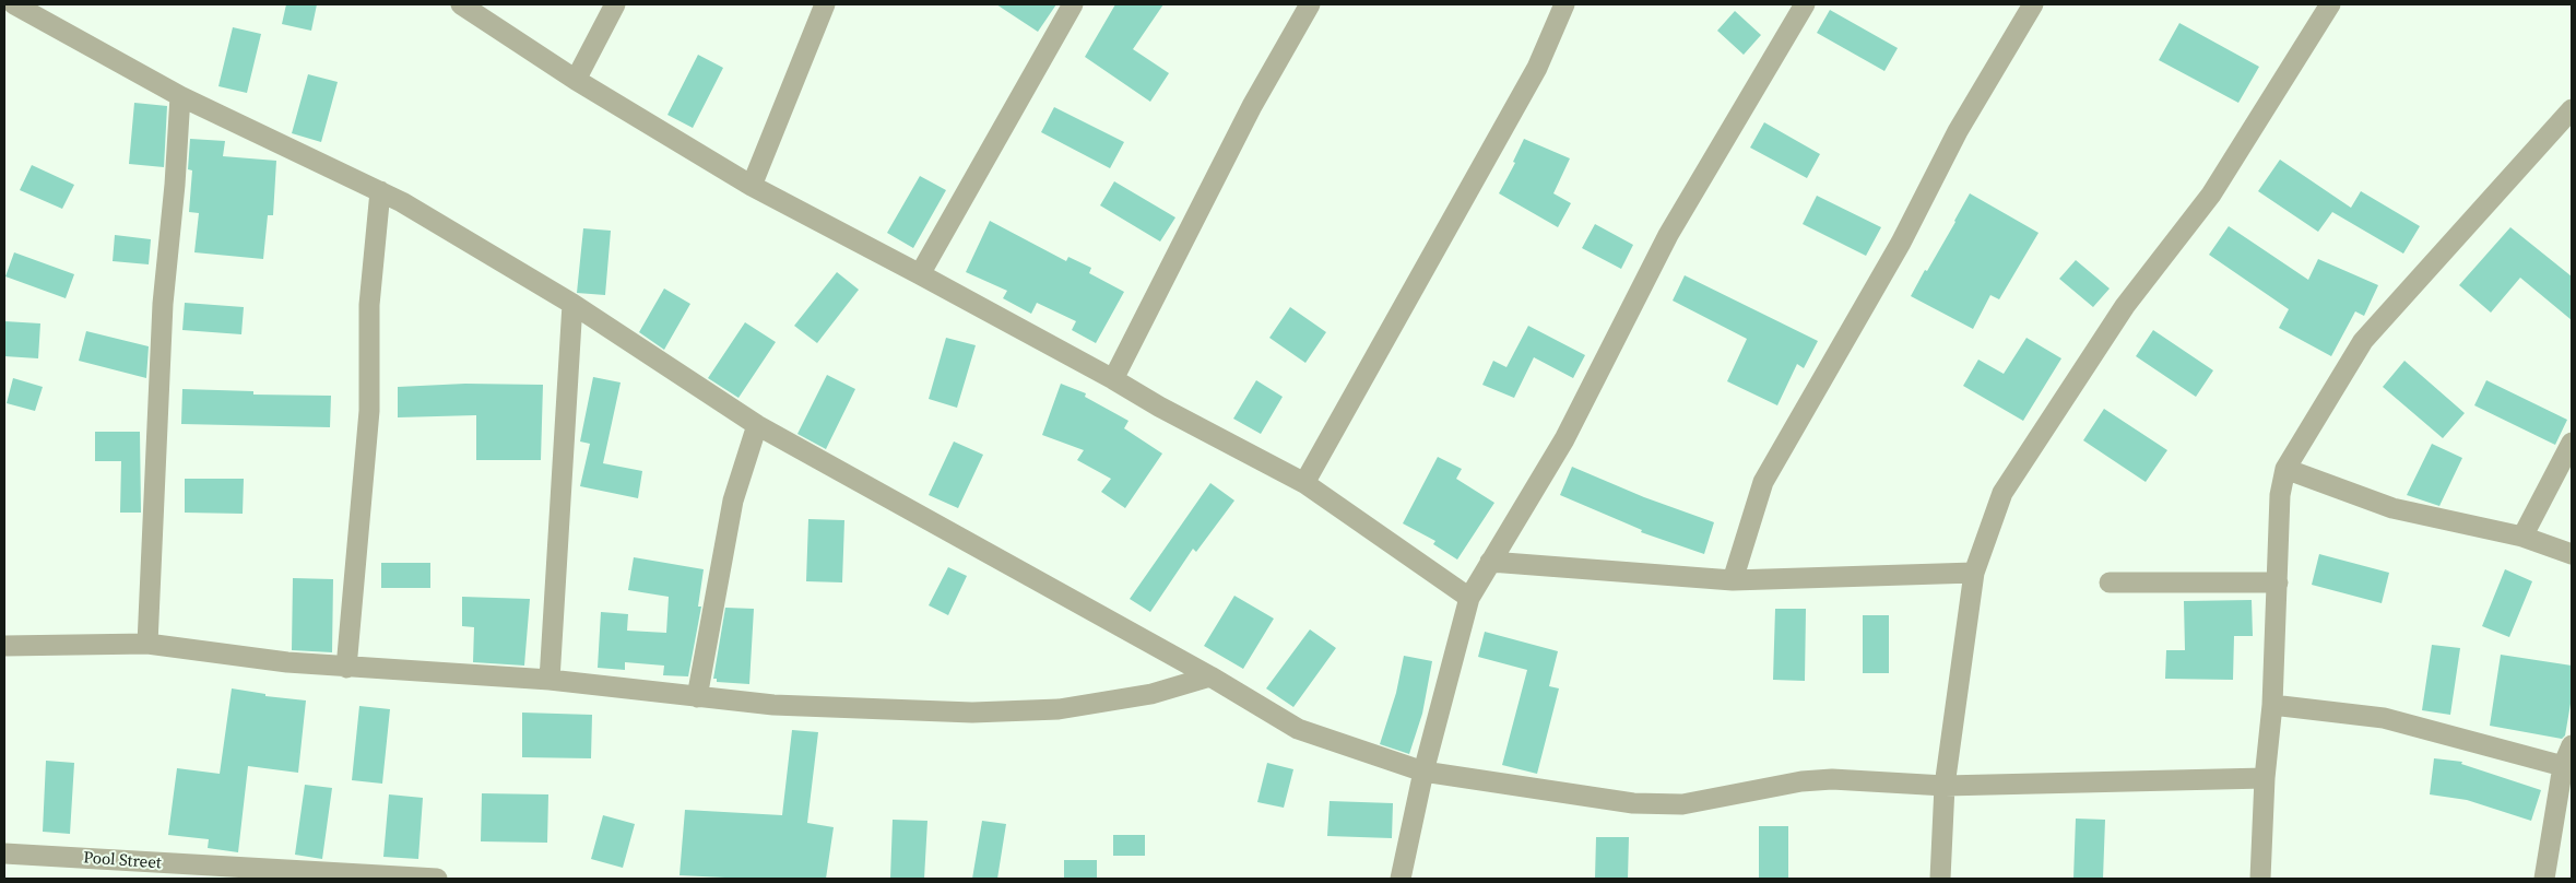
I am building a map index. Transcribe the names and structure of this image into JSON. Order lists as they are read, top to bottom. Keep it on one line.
{"streets":{"street":["Pool Street"]}}
